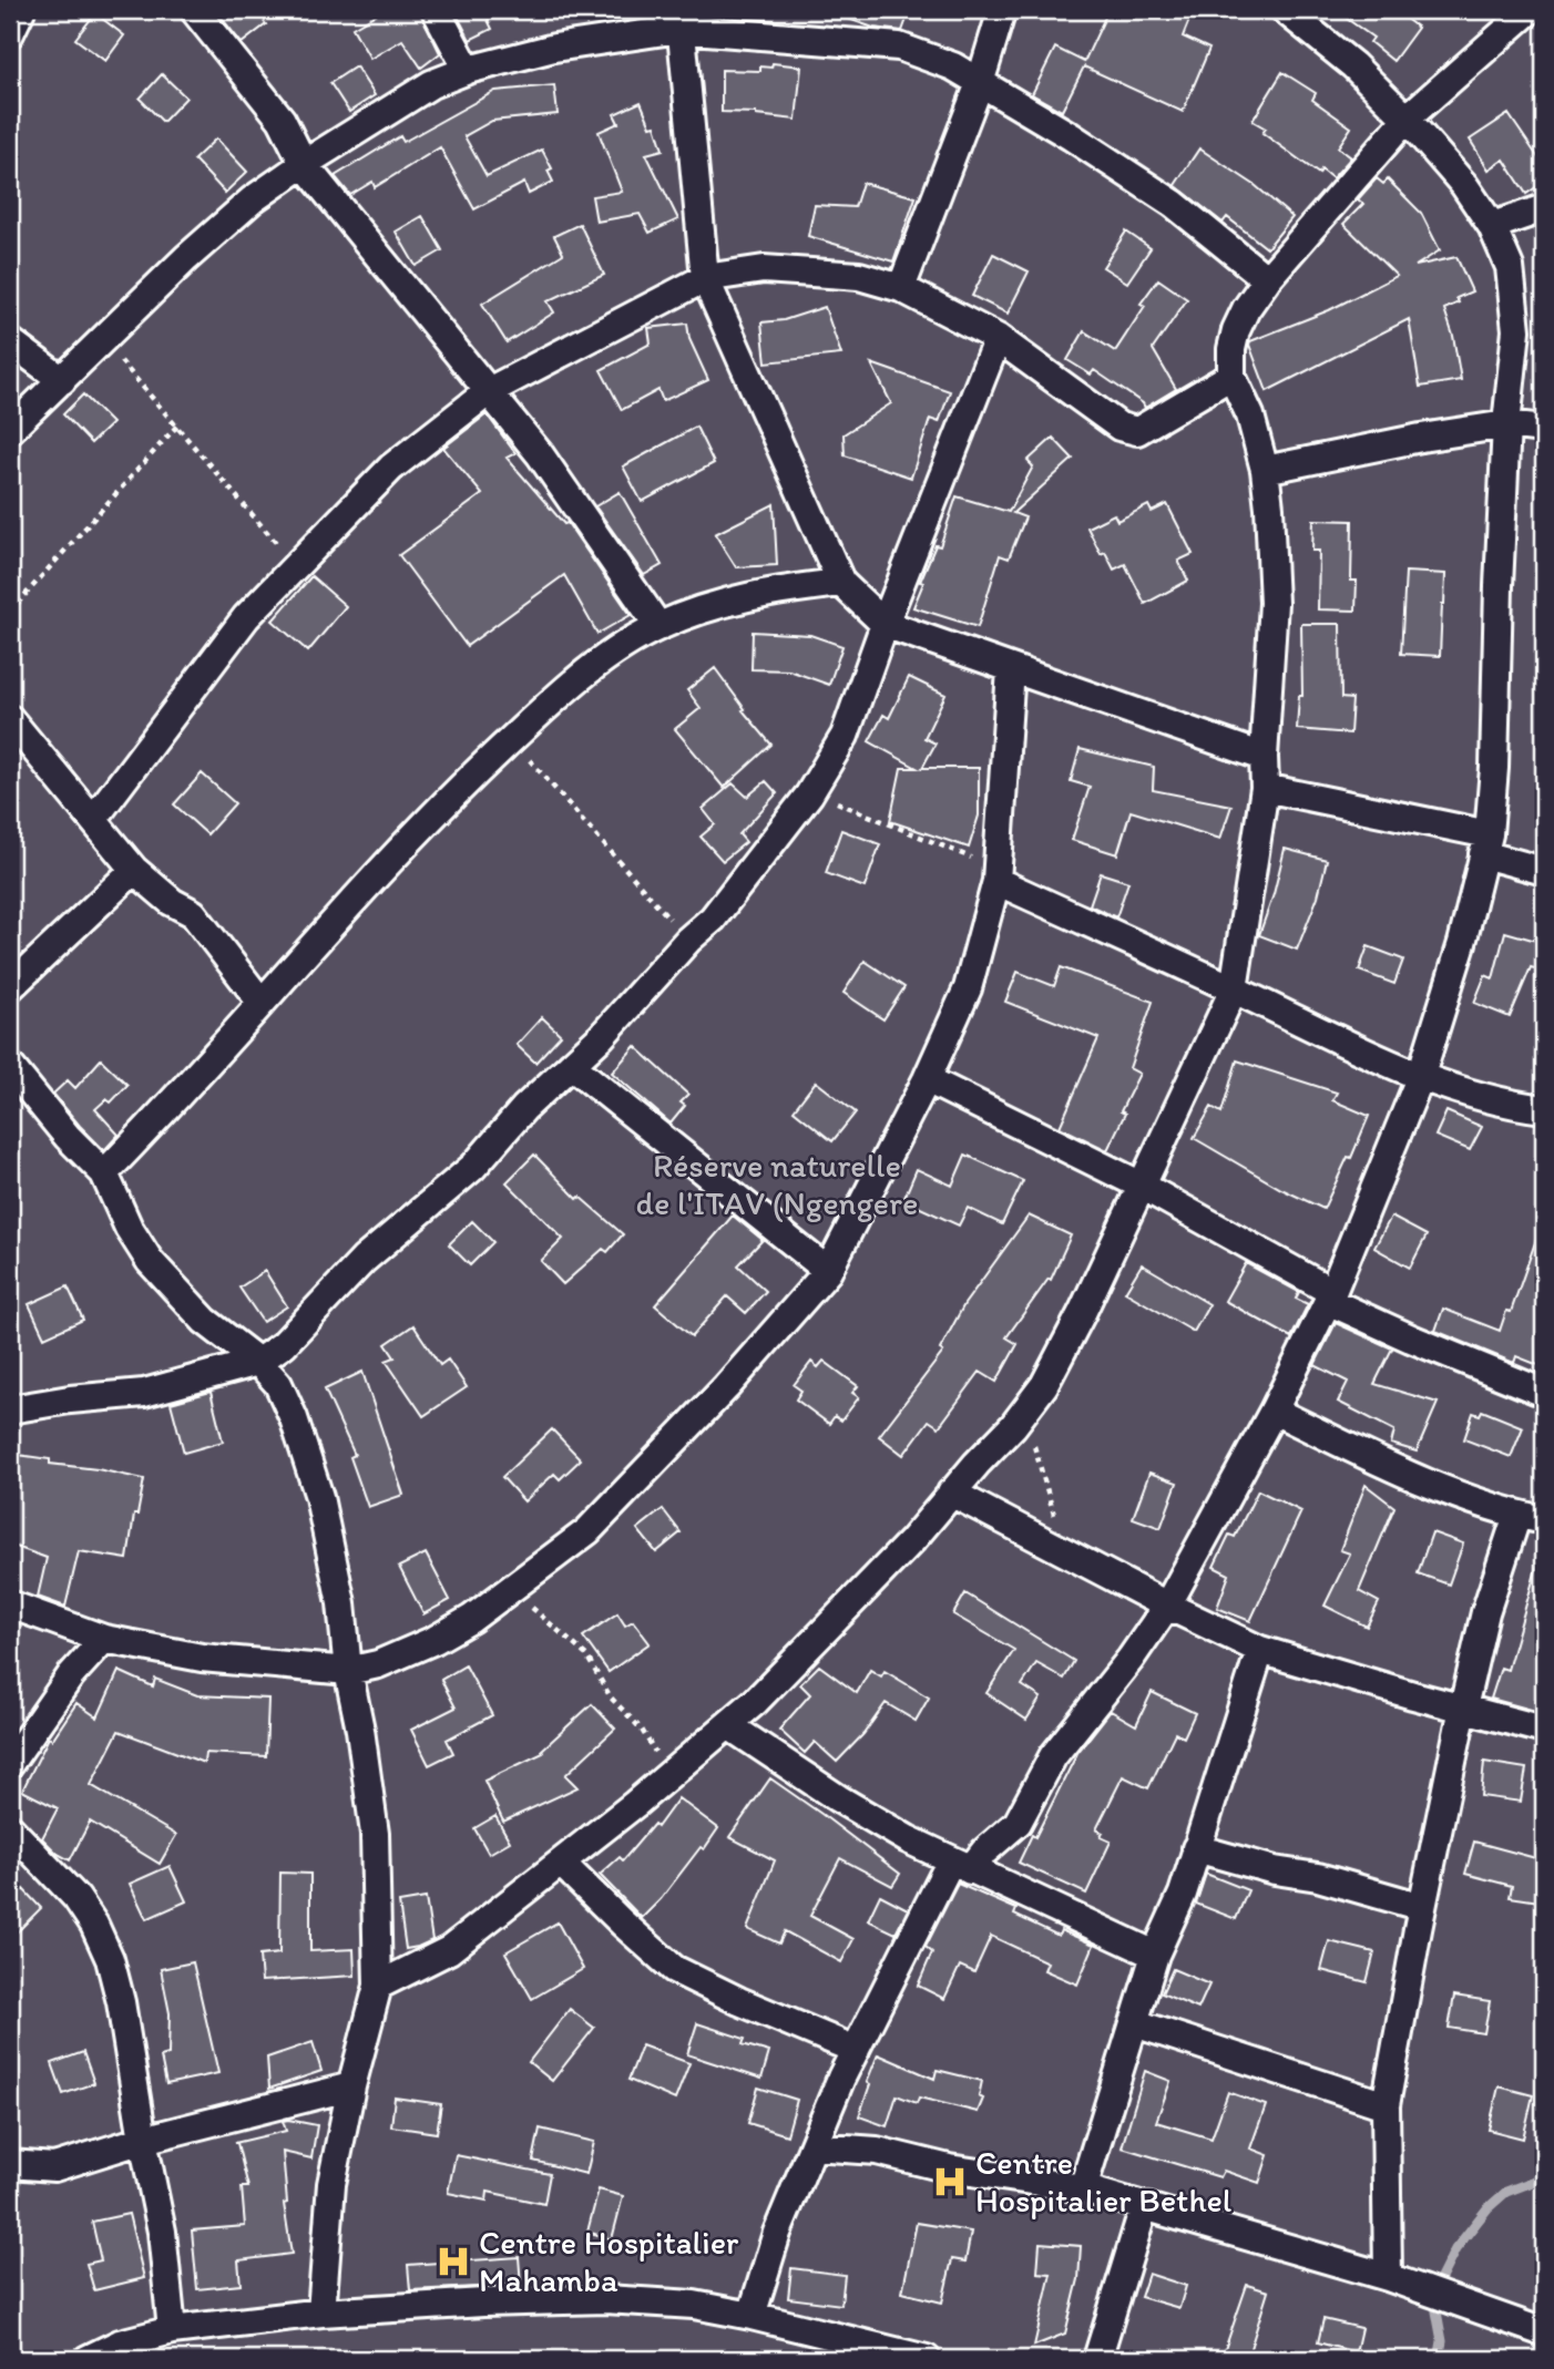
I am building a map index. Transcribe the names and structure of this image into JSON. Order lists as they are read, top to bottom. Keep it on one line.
{"parks":["Réserve naturelle de l'ITAV (Ngengere"],"places":{"hospital":["Centre Hospitalier Bethel","Centre Hospitalier Mahamba"]}}
